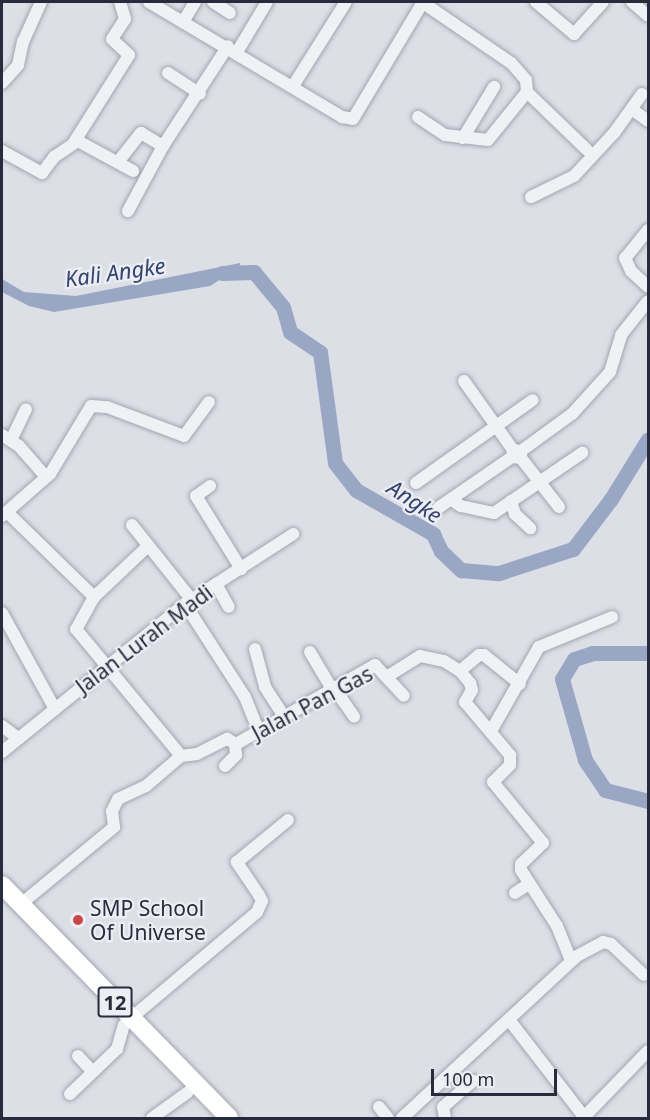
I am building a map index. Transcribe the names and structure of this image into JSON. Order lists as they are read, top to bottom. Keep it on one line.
{"streets":{"highway":["12"],"street":["Jalan Lurah Madi","Jalan Pan Gas"]},"crossings":[["Jalan Pan Gas","12"]],"water":["Kali Angke","Angke"],"places":["SMP School Of Universe"],"scale_bar":"100 m"}
